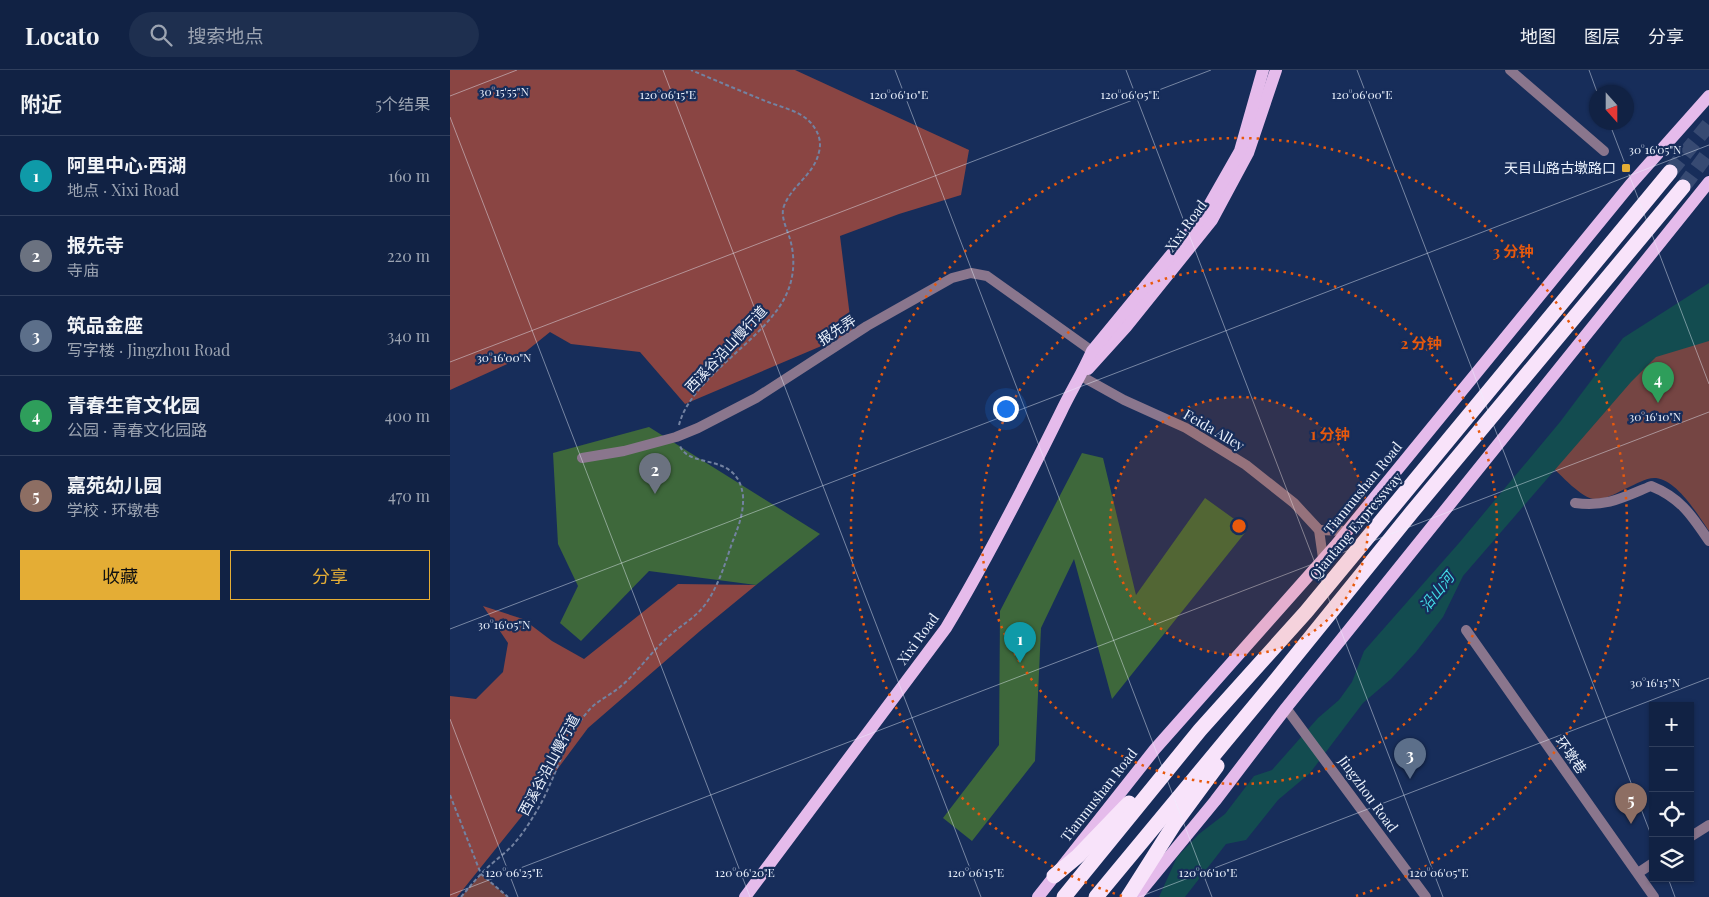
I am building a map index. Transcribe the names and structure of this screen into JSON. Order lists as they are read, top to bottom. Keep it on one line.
{"streets":{"highway":["Qiantang Expressway"],"main road":["Xixi Road","Tianmushan Road"],"street":["报先弄","Feida Alley","环墩巷","Jingzhou Road"],"path":["西溪谷沿山慢行道"]},"crossings":[["Xixi Road","报先弄"],["Xixi Road","Feida Alley"],["报先弄","西溪谷沿山慢行道"]],"water":["沿山河"],"places":{"transit":["天目山路古墩路口"]},"north":"bottom","page":{"header":"Locato","search":"搜索地点","nav":["地图","图层","分享"],"heading":["附近","5个结果"],"list":[{"mark":"1","name":"阿里中心·西湖","note":"地点 · Xixi Road","value":"160 m"},{"mark":"2","name":"报先寺","note":"寺庙","value":"220 m"},{"mark":"3","name":"筑品金座","note":"写字楼 · Jingzhou Road","value":"340 m"},{"mark":"4","name":"青春生育文化园","note":"公园 · 青春文化园路","value":"400 m"},{"mark":"5","name":"嘉苑幼儿园","note":"学校 · 环墩巷","value":"470 m"}],"pins":["4","2","1","3","5"],"buttons":["收藏","分享"],"map_buttons":["+","−"]},"coordinates":["30°15'55\"N","120°06'05\"E","120°06'00\"E","120°06'15\"E","120°06'10\"E","30°16'05\"N","30°16'00\"N","30°16'10\"N","30°16'15\"N","120°06'25\"E","120°06'20\"E"],"rings":["3 分钟","2 分钟","1 分钟"]}
